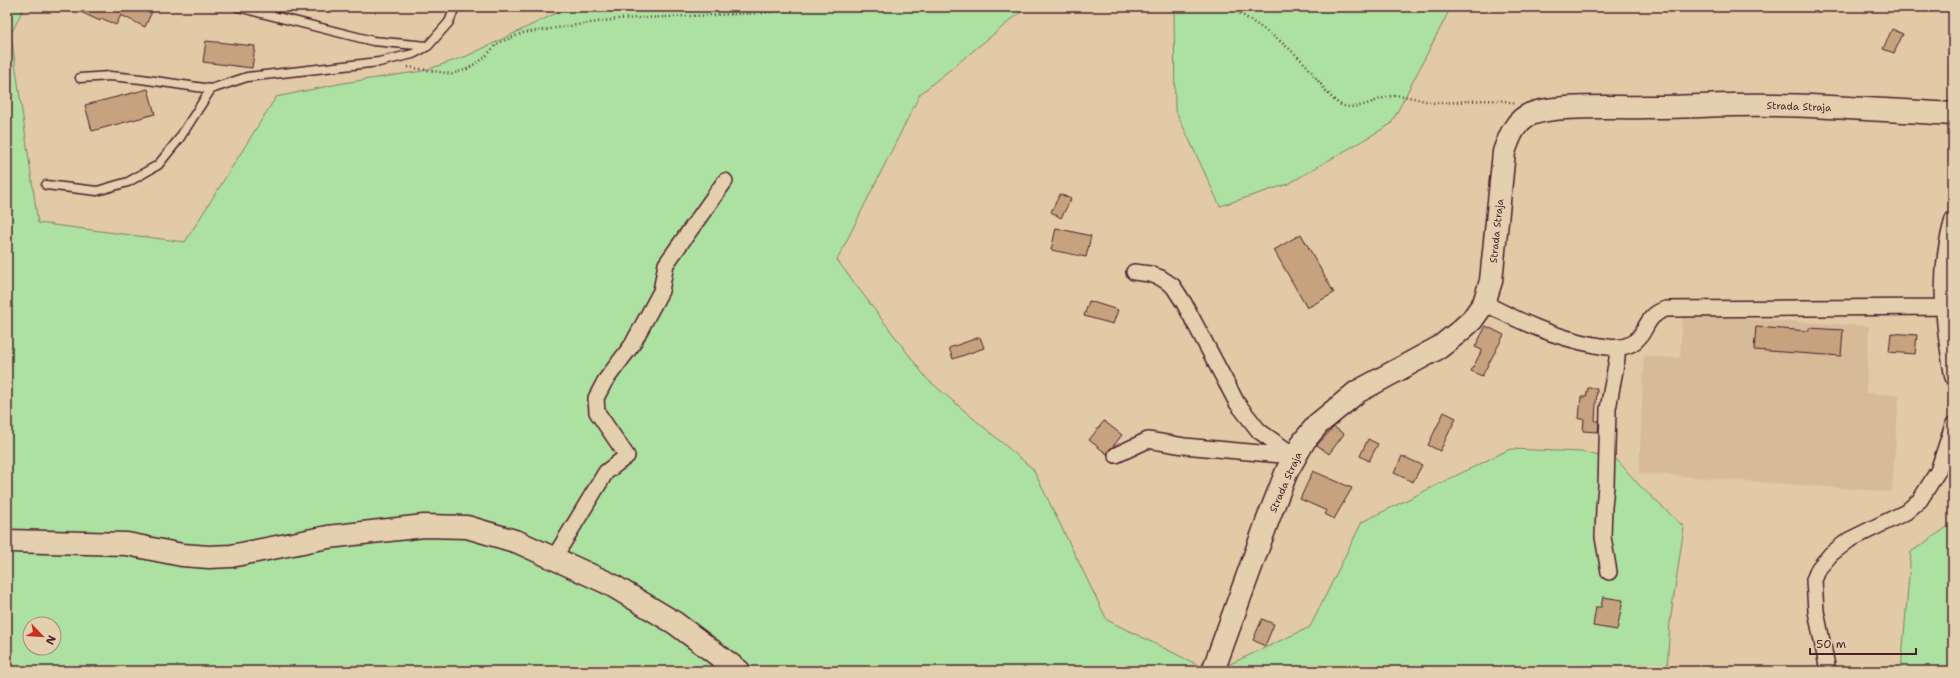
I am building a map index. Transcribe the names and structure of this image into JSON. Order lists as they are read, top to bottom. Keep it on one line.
{"streets":{"main road":["Strada Straja"]},"scale_bar":"50 m","north":"bottom right"}
